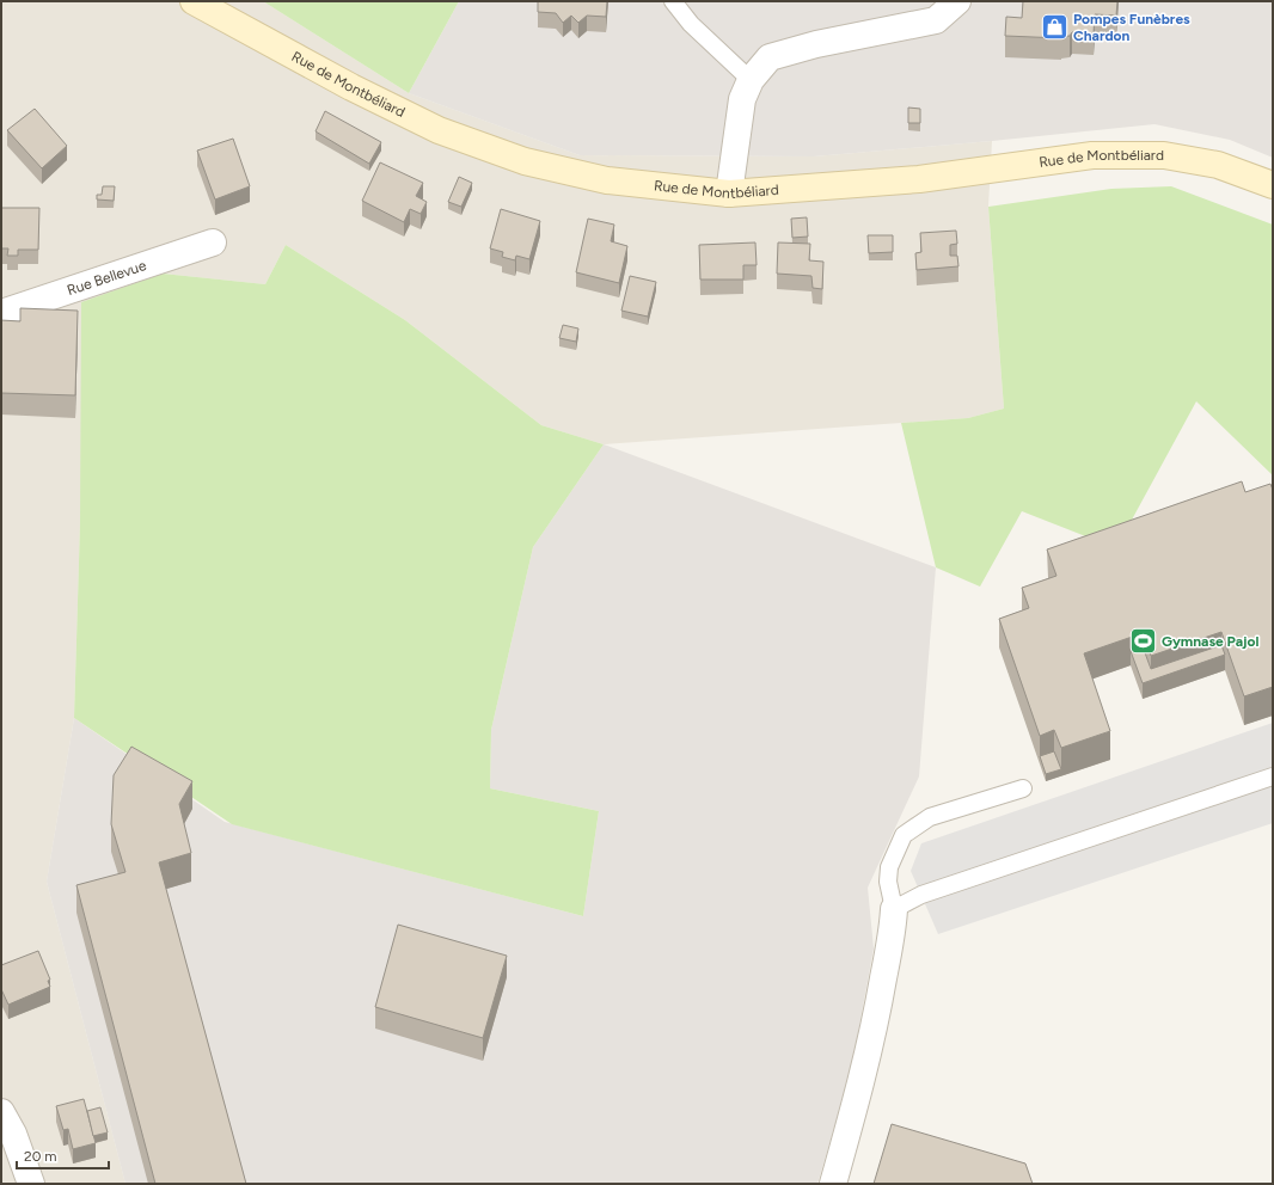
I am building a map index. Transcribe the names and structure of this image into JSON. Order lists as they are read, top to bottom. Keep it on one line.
{"streets":{"street":["Rue de Montbéliard","Rue Bellevue"]},"places":{"shop":["Pompes Funèbres Chardon"],"sports":["Gymnase Pajol"]},"scale_bar":"20 m"}
